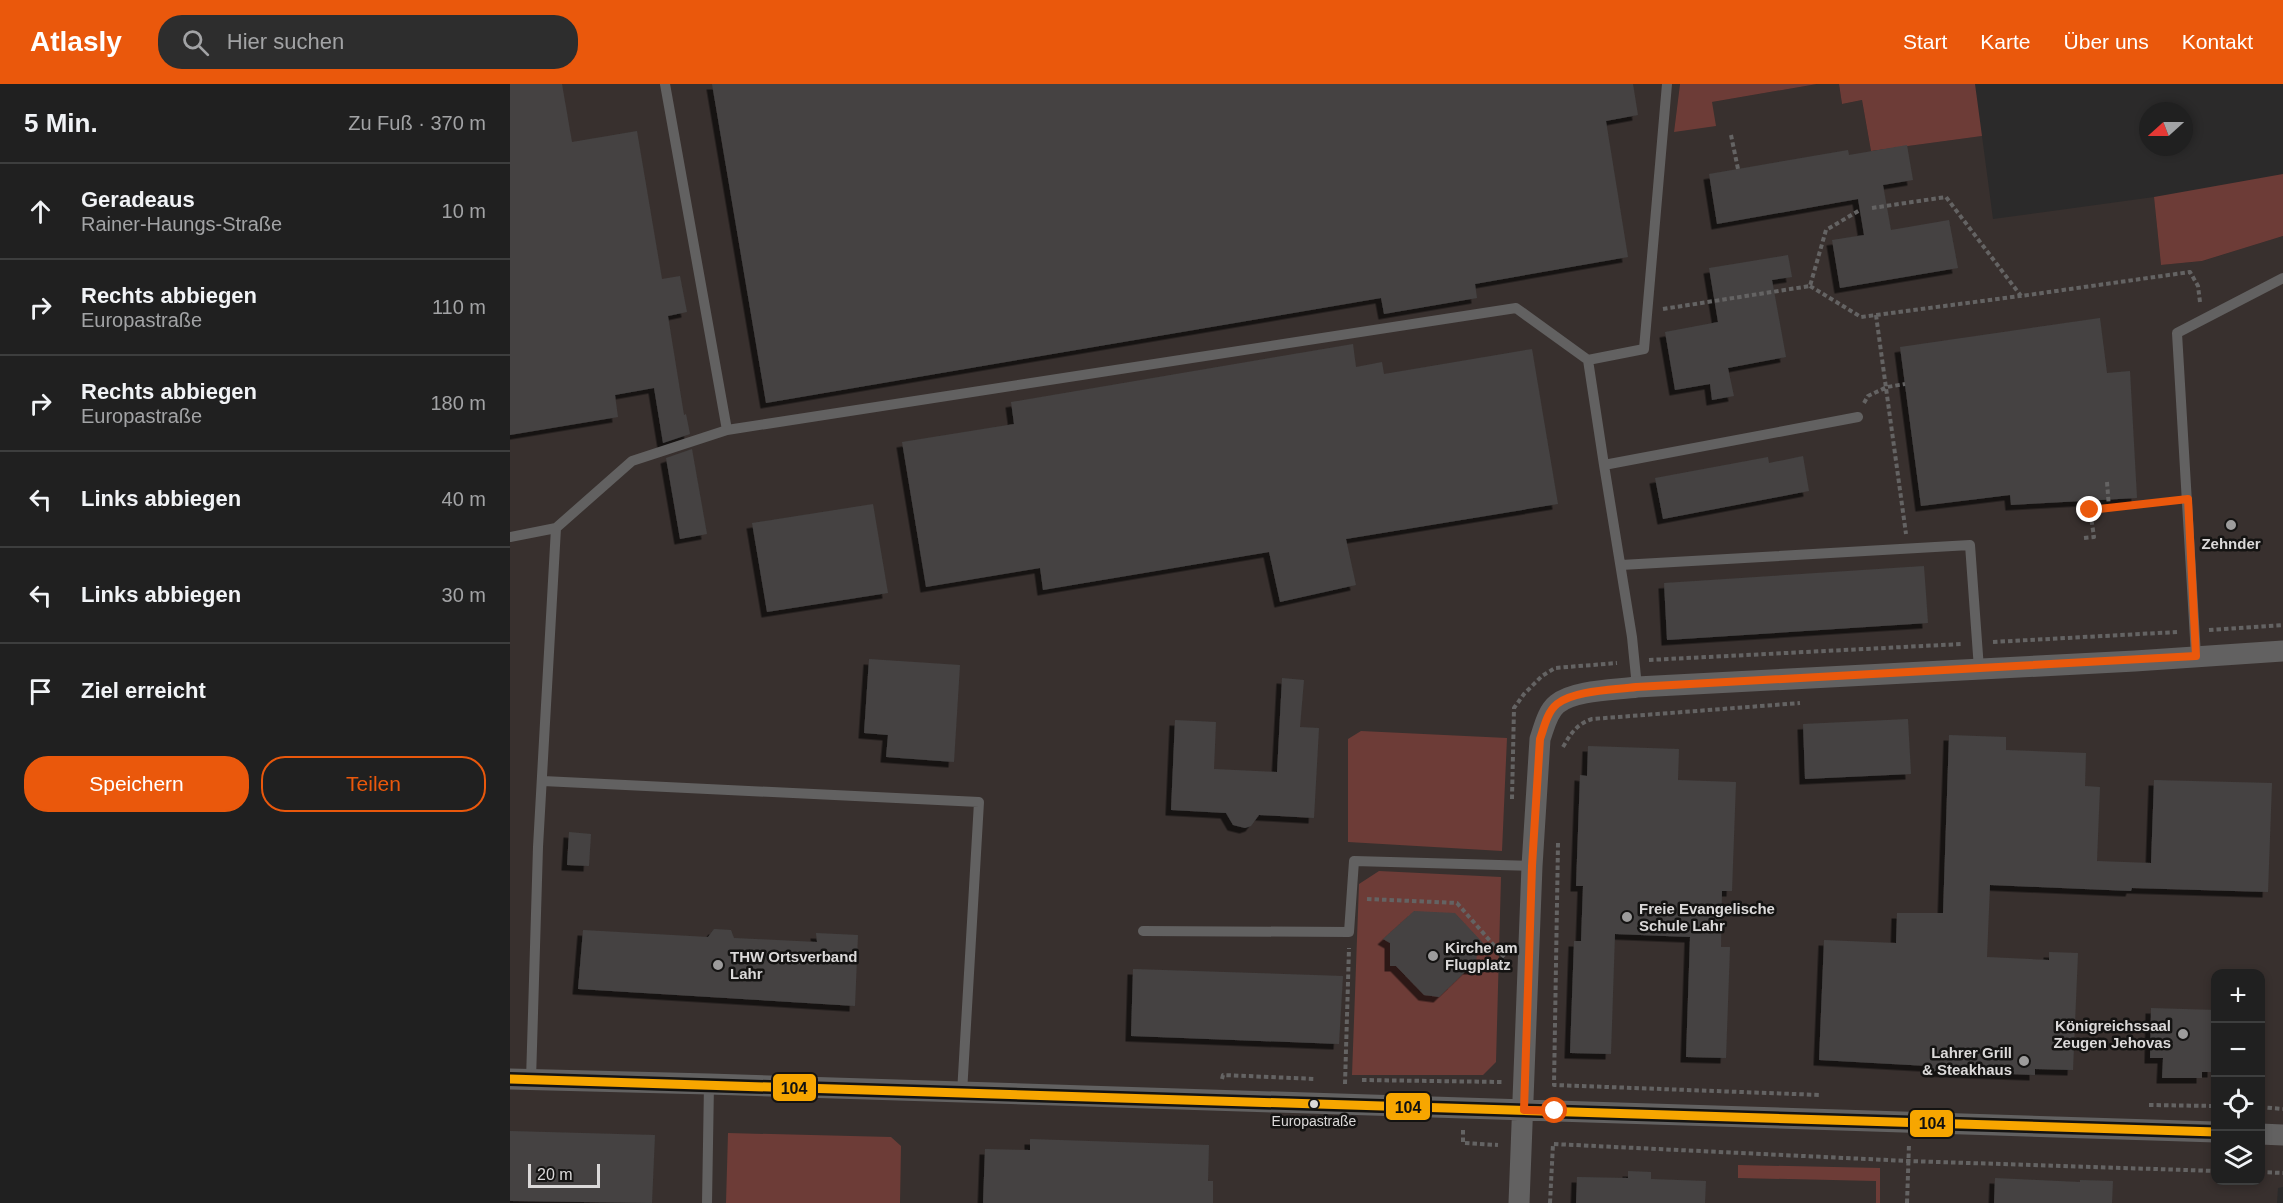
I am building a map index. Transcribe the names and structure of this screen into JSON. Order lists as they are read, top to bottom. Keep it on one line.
{"places":["Zehnder","Freie Evangelische Schule Lahr","Kirche am Flugplatz","THW Ortsverband Lahr","Königreichssaal Zeugen Jehovas","Lahrer Grill & Steakhaus","Europastraße"],"lines":["transit line 104"],"scale_bar":"20 m","north":"left","page":{"header":"Atlasly","search":"Hier suchen","nav":["Start","Karte","Über uns","Kontakt"],"heading":["5 Min.","Zu Fuß · 370 m"],"list":[["Geradeaus","Rainer-Haungs-Straße","10 m"],["Rechts abbiegen","Europastraße","110 m"],["Rechts abbiegen","Europastraße","180 m"],["Links abbiegen","40 m"],["Links abbiegen","30 m"],"Ziel erreicht"],"buttons":["Speichern","Teilen"],"map_buttons":["+","−"],"scale":"20 m"}}
